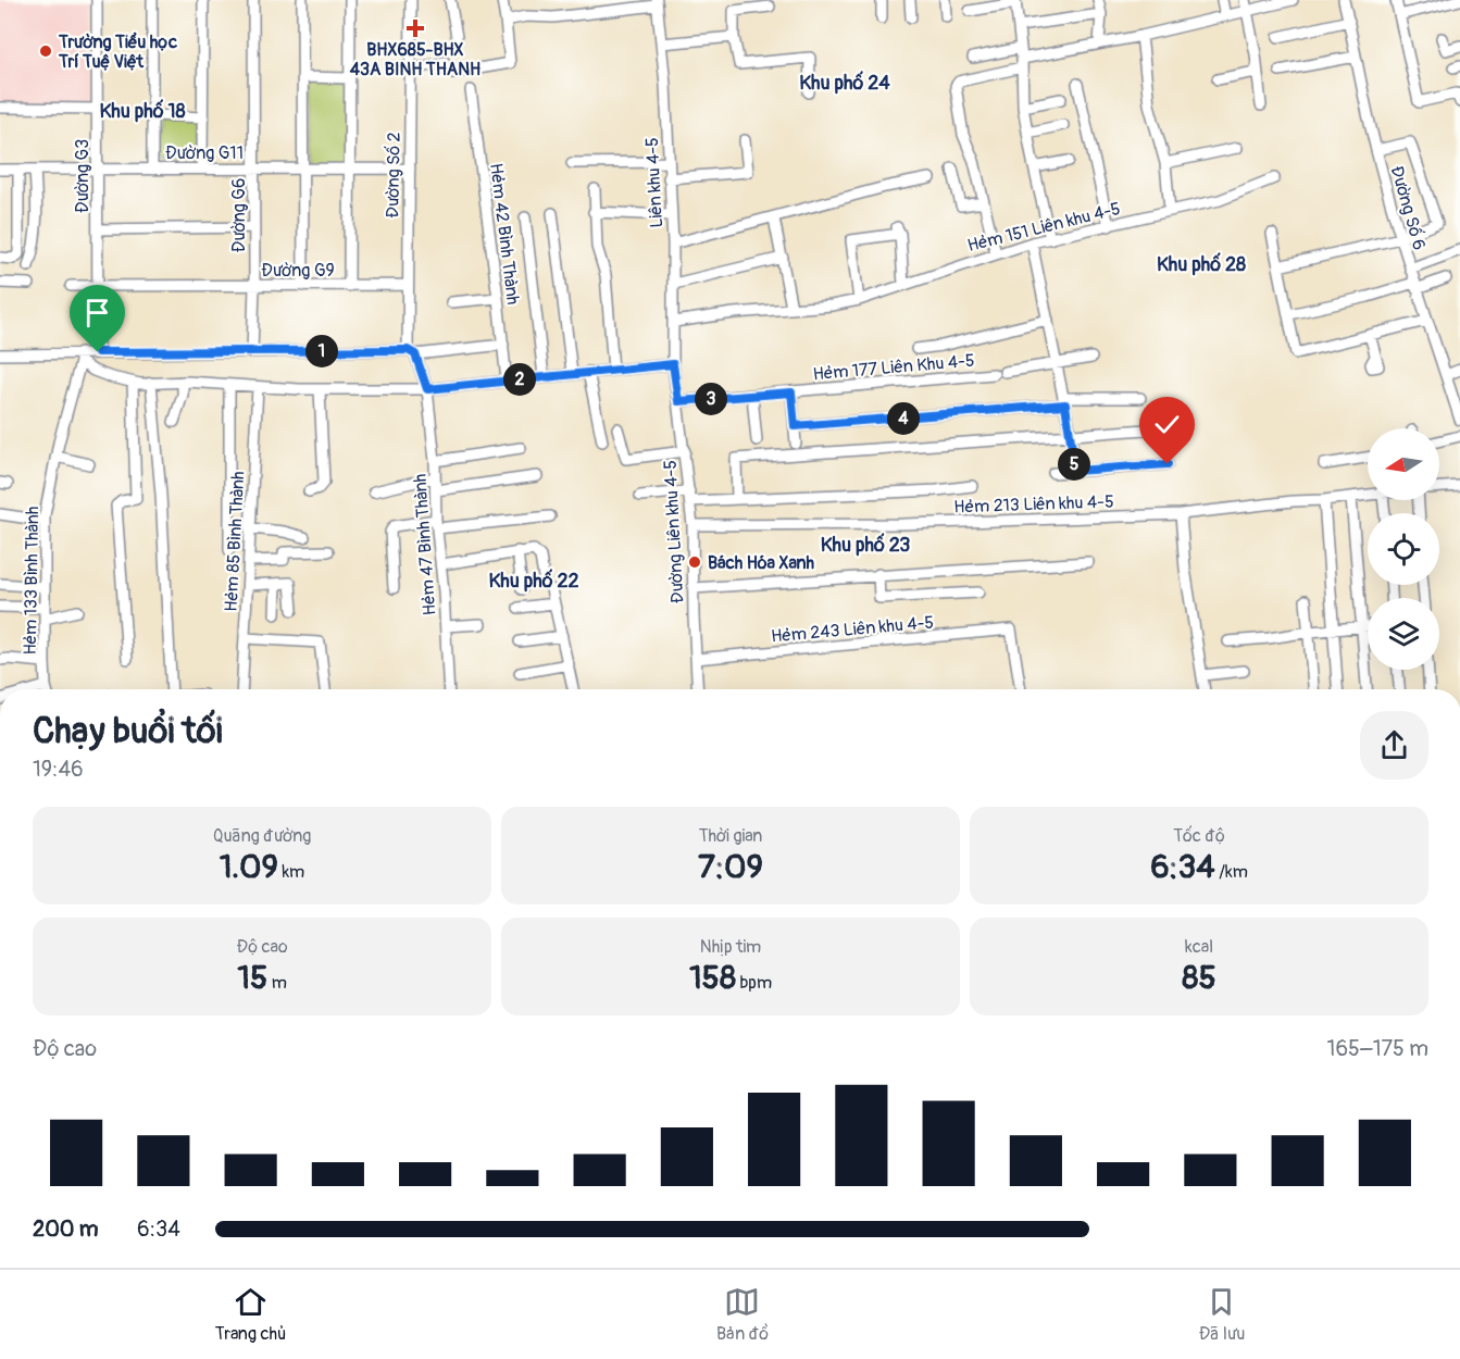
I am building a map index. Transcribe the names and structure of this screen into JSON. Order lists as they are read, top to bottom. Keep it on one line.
{"streets":{"street":["Đường G11","Đường Số 2","Đường G3","Liên khu 4-5","Đường Số 6","Đường G6","Hẻm 151 Liên khu 4-5","Hẻm 42 Bình Thành","Đường G9","Hẻm 177 Liên Khu 4-5","Hẻm 213 Liên khu 4-5","Đường Liên khu 4-5","Hẻm 85 Bình Thành","Hẻm 47 Bình Thành","Hẻm 133 Bình Thành","Hẻm 243 Liên khu 4-5"]},"crossings":[["Đường G11","Đường Số 2"],["Đường G11","Đường G3"],["Đường G11","Đường G6"],["Đường Số 2","Đường G9"],["Đường Số 2","Hẻm 47 Bình Thành"],["Đường G3","Đường G9"],["Liên khu 4-5","Hẻm 151 Liên khu 4-5"],["Liên khu 4-5","Đường Liên khu 4-5"],["Đường G6","Đường G9"],["Hẻm 177 Liên Khu 4-5","Đường Liên khu 4-5"],["Hẻm 213 Liên khu 4-5","Đường Liên khu 4-5"],["Đường Liên khu 4-5","Hẻm 243 Liên khu 4-5"]],"districts":["Khu phố 24","Khu phố 18","Khu phố 28","Khu phố 23","Khu phố 22"],"places":{"health":["BHX685-BHX 43A BINH THANH"],"other":["Trường Tiểu học Trí Tuệ Việt","Bách Hóa Xanh"]},"north":"left","page":{"pins":["1","2","3","4","5"],"heading":["Chạy buổi tối","19:46"],"stats":[["Quãng đường","1.09 km"],["Thời gian","7:09"],["Tốc độ","6:34 /km"],["Độ cao","15 m"],["Nhịp tim","158 bpm"],["kcal","85"]],"chart":["Độ cao","165–175 m"],"list":[{"name":"200 m","note":"6:34"}],"tabs":["Trang chủ","Bản đồ","Đã lưu"]}}
